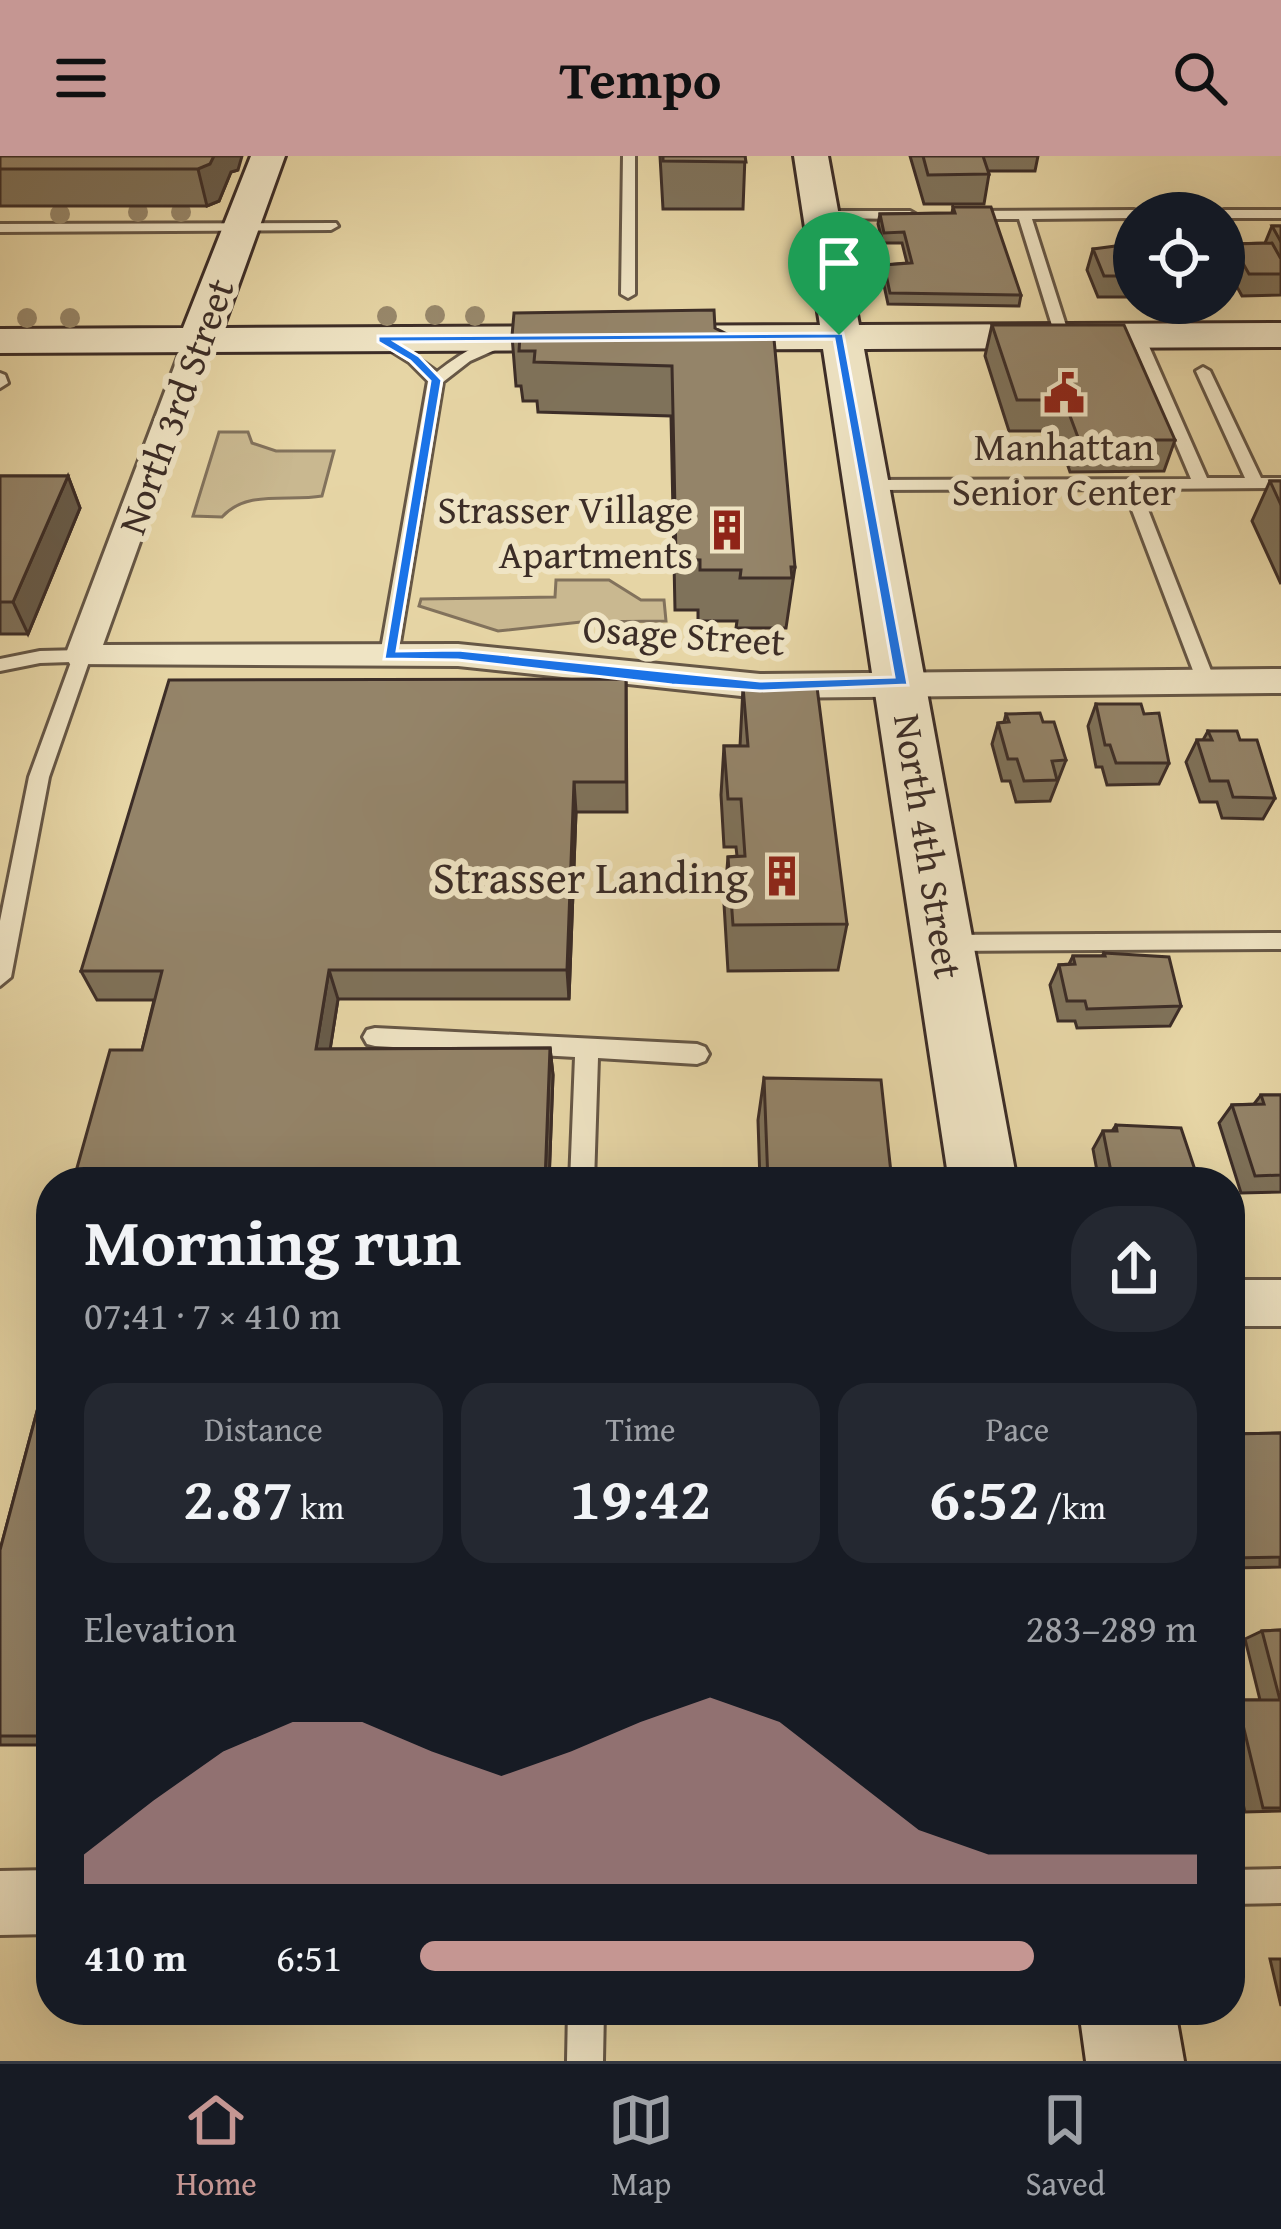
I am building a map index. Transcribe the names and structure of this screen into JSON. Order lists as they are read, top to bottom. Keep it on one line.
{"streets":{"main road":["North 3rd Street","North 4th Street"],"street":["Osage Street"]},"crossings":[["North 3rd Street","Osage Street"],["Osage Street","North 4th Street"]],"places":{"public building":["Manhattan Senior Center"],"building":["Strasser Village Apartments","Strasser Landing"]},"page":{"header":"Tempo","heading":["Morning run","07:41 · 7 × 410 m"],"stats":[["Distance","2.87 km"],["Time","19:42"],["Pace","6:52 /km"]],"chart":["Elevation","283–289 m"],"list":[{"name":"410 m","note":"6:51"}],"tabs":["Home","Map","Saved"]}}
